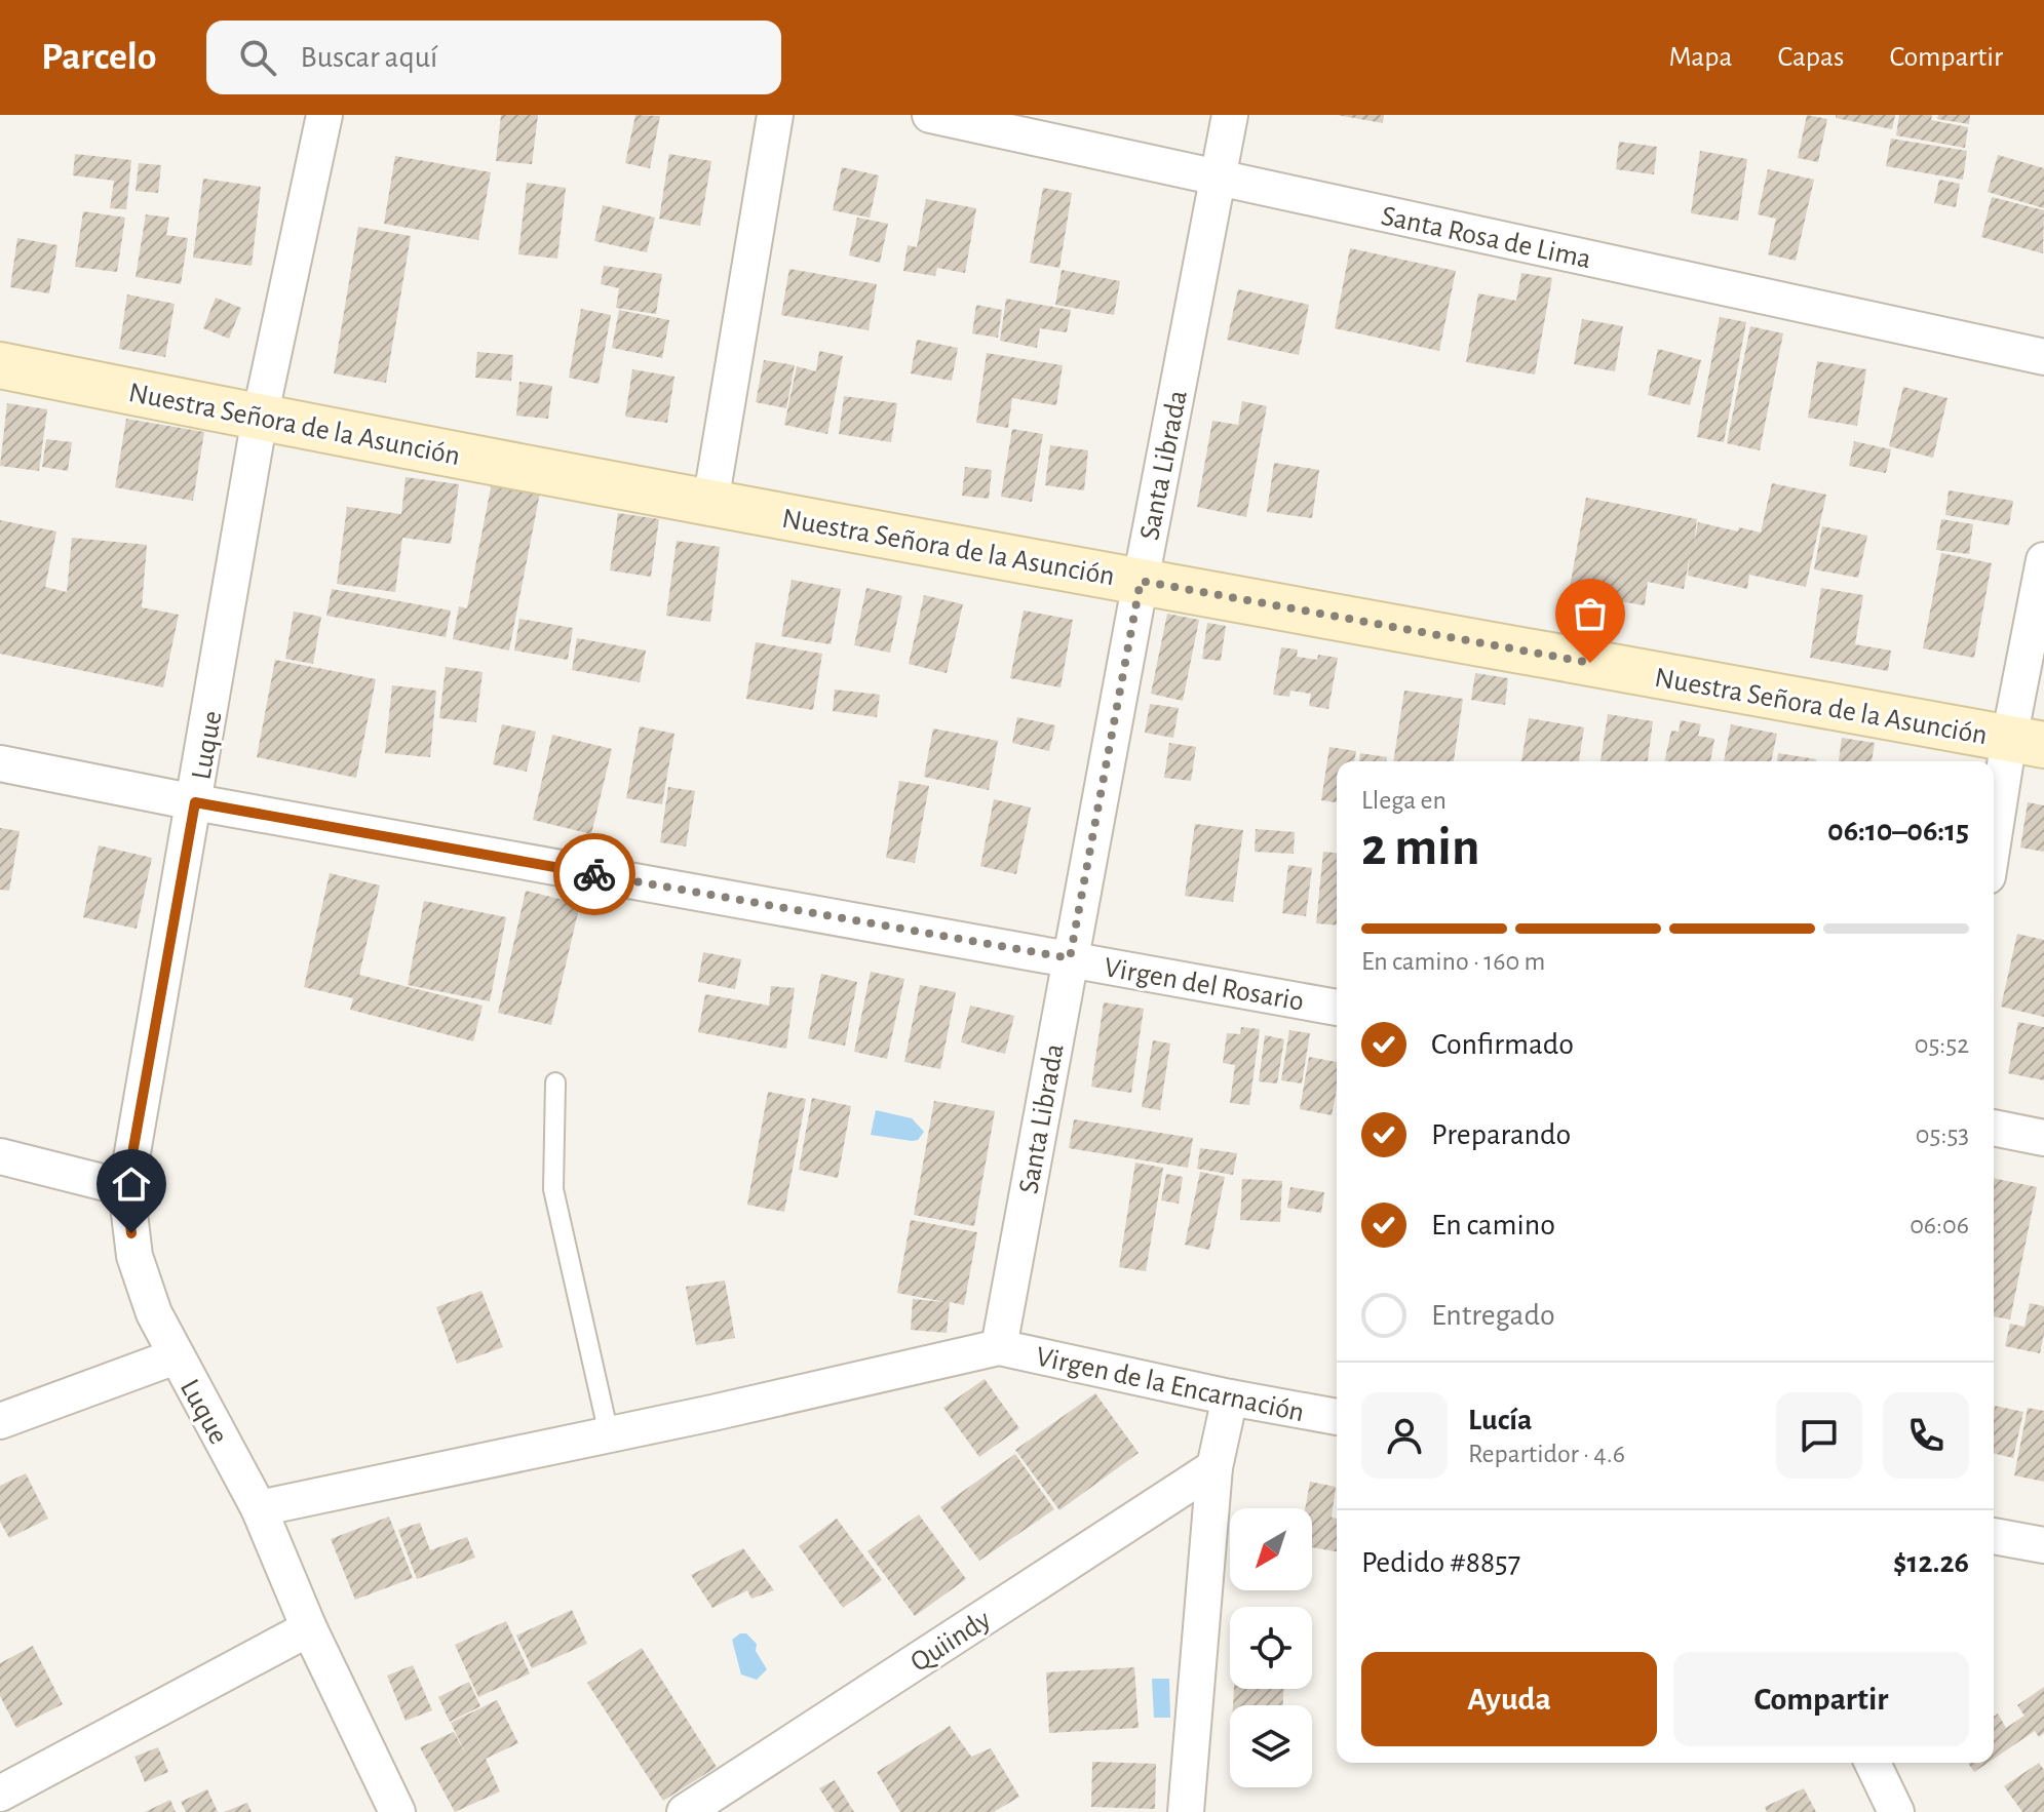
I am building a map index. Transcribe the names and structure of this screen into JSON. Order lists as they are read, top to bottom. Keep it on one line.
{"streets":{"street":["Santa Rosa de Lima","Nuestra Señora de la Asunción","Santa Librada","Luque","Virgen del Rosario","Virgen de la Encarnación","Quiindy"]},"crossings":[["Santa Rosa de Lima","Santa Librada"],["Nuestra Señora de la Asunción","Santa Librada"],["Nuestra Señora de la Asunción","Luque"],["Santa Librada","Virgen del Rosario"],["Santa Librada","Virgen de la Encarnación"],["Luque","Virgen del Rosario"]],"north":"bottom left","page":{"header":"Parcelo","search":"Buscar aquí","nav":["Mapa","Capas","Compartir"],"heading":["2 min","Llega en","06:10–06:15"],"panel":["Lucía","Repartidor · 4.6","Pedido #8857","$12.26"],"bar":"En camino · 160 m","list":[["Confirmado","05:52"],["Preparando","05:53"],["En camino","06:06"],"Entregado"],"buttons":["Ayuda","Compartir"]}}
